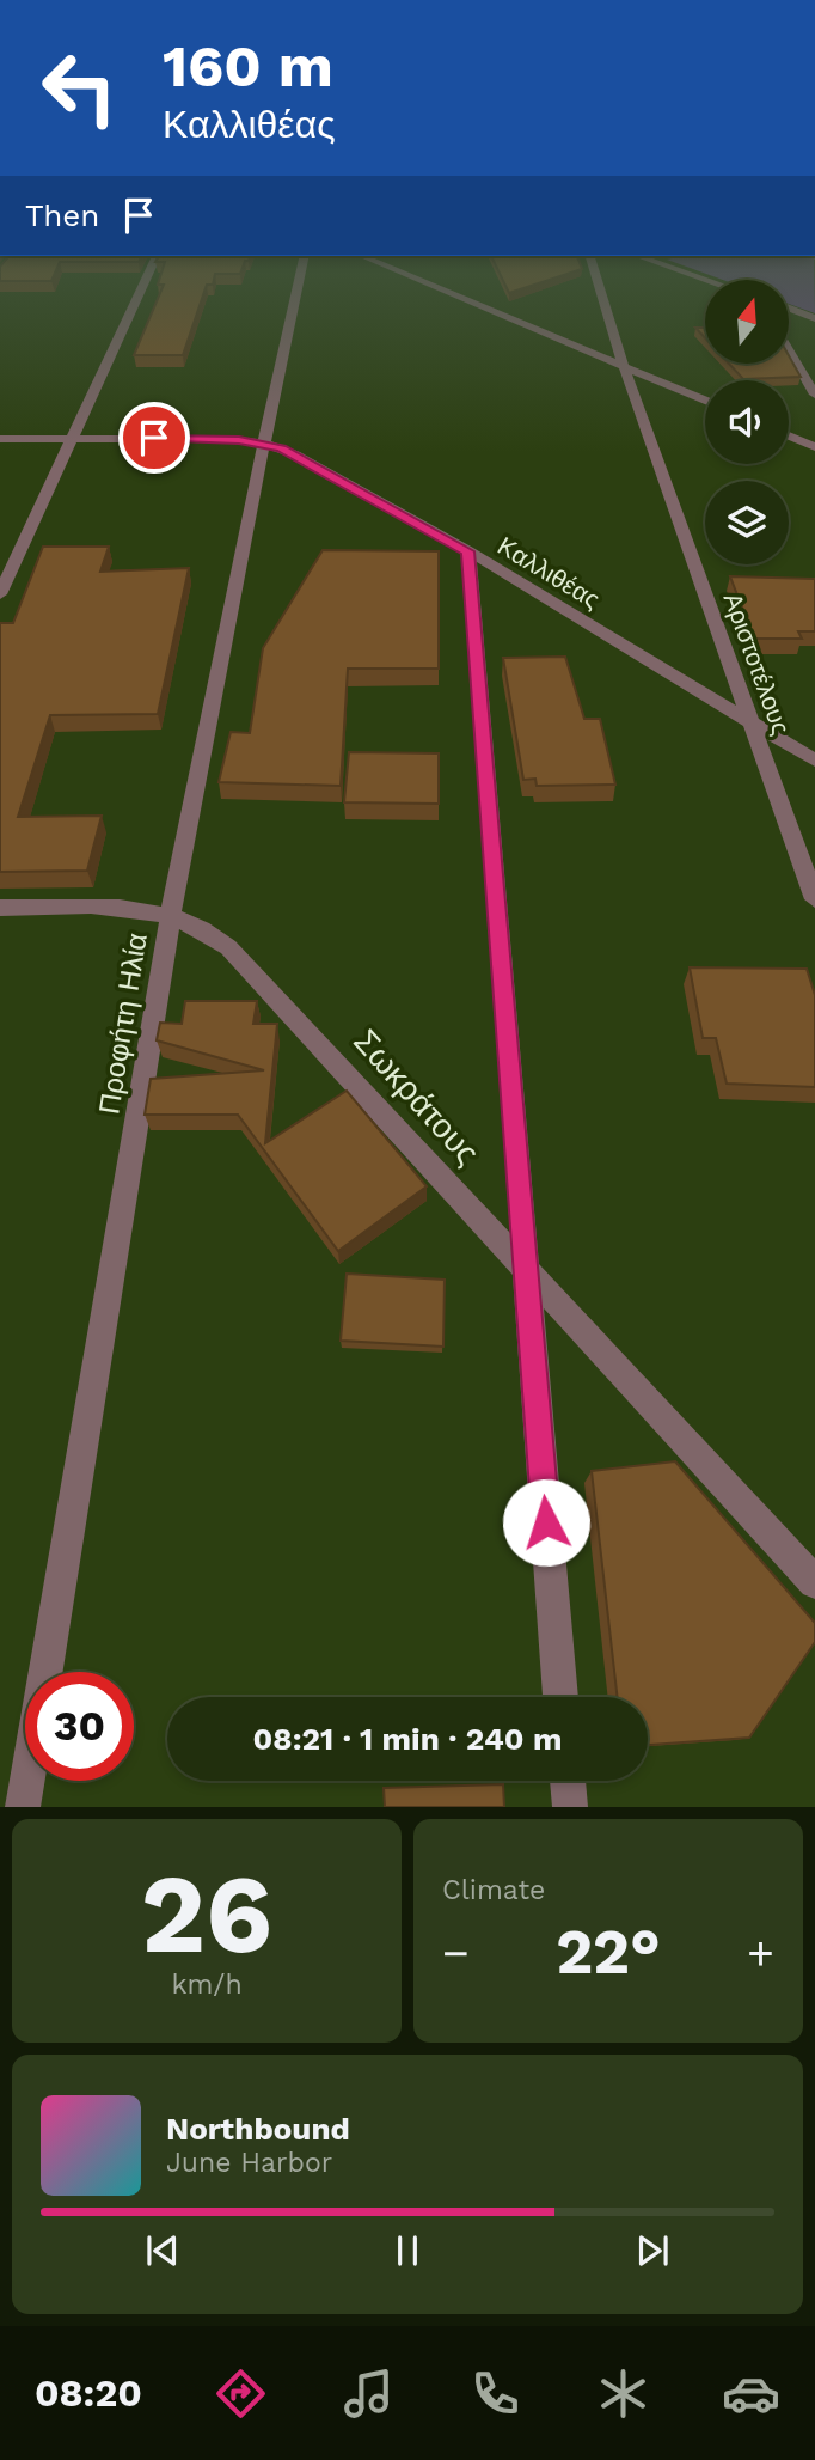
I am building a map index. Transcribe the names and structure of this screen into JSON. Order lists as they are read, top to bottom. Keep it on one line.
{"streets":{"street":["Καλλιθέας","Αριστοτέλους","Προφήτη Ηλία","Σωκράτους"]},"crossings":[["Καλλιθέας","Αριστοτέλους"],["Καλλιθέας","Προφήτη Ηλία"],["Προφήτη Ηλία","Σωκράτους"]],"north":"top","page":{"turn":["160 m","Καλλιθέας"],"then":"Then","limit":"30","trip":"08:21 · 1 min · 240 m","tile":[["26","km/h"],"Climate"],"heat":["−","22°","+"],"song":["Northbound","June Harbor"],"tabs":"08:20"}}
